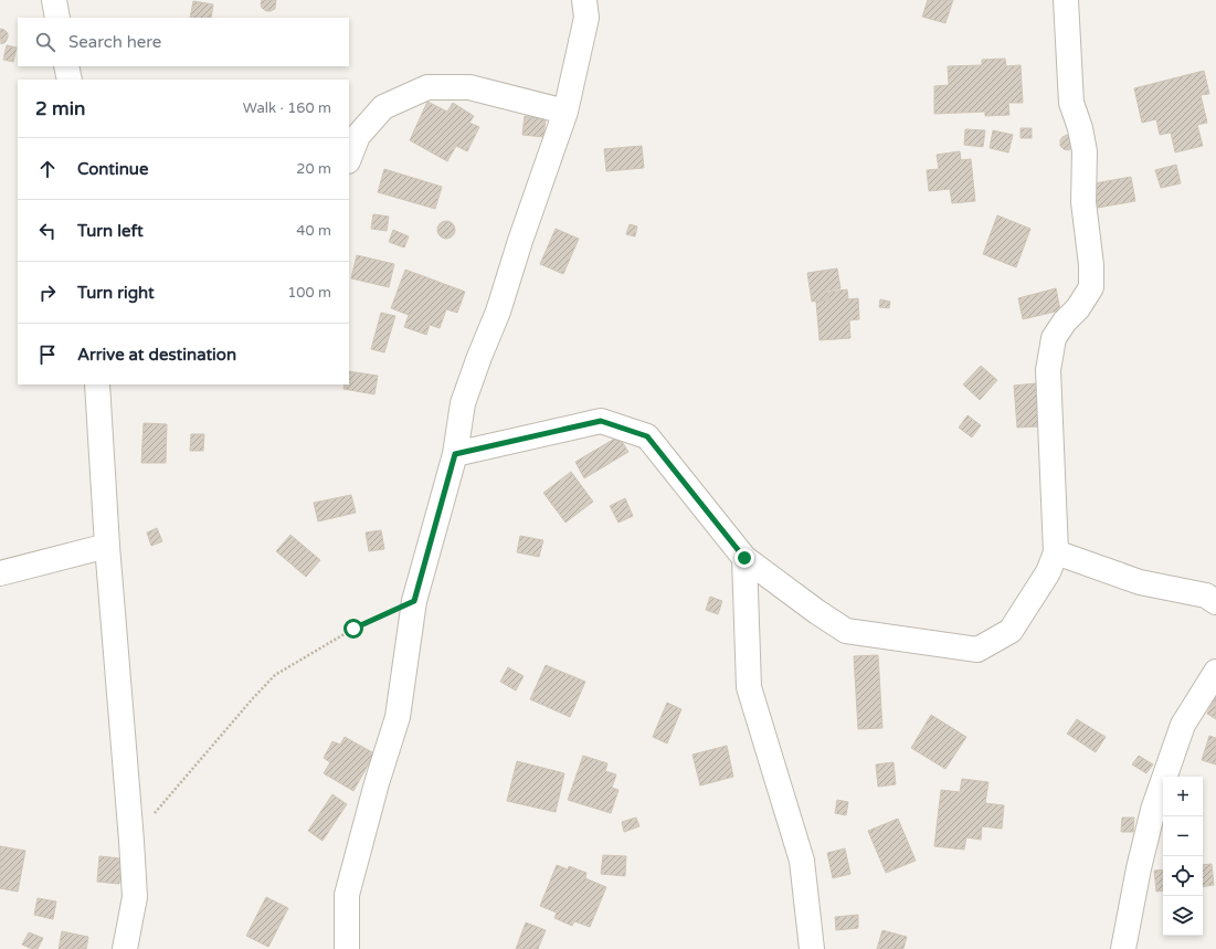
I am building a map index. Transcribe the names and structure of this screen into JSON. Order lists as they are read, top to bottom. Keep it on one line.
{"page":{"search":"Search here","heading":["2 min","Walk · 160 m"],"list":[["Continue","20 m"],["Turn left","40 m"],["Turn right","100 m"],"Arrive at destination"],"map_buttons":["+","−"]}}
